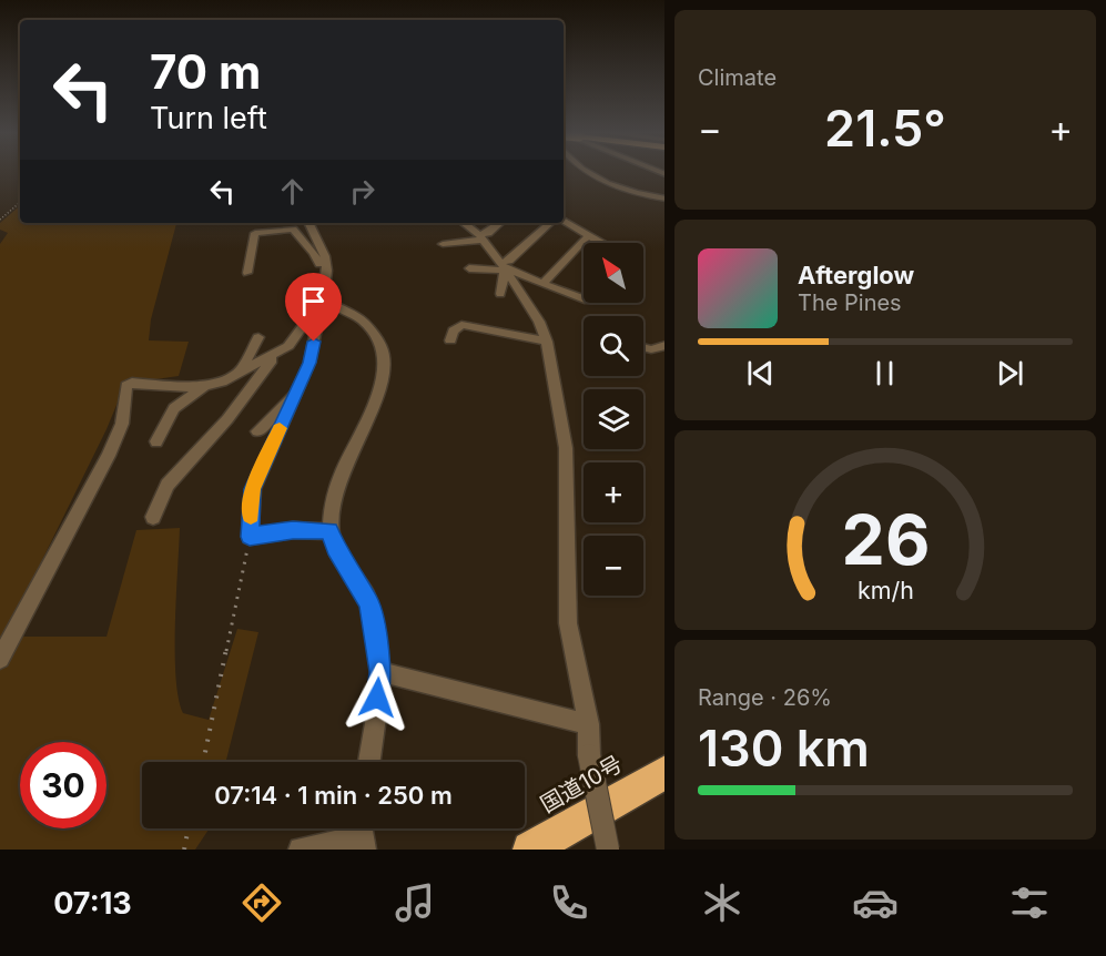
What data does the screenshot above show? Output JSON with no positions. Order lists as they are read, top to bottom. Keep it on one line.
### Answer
{"streets":{"highway":["国道10号"]},"north":"top left","page":{"tile":["Climate",["Range · 26%","130 km"]],"turn":["70 m","Turn left"],"heat":["−","21.5°","+"],"map_buttons":["+","−"],"song":["Afterglow","The Pines"],"limit":"30","trip":"07:14 · 1 min · 250 m","tabs":"07:13","gauge":["26","km/h"]}}
